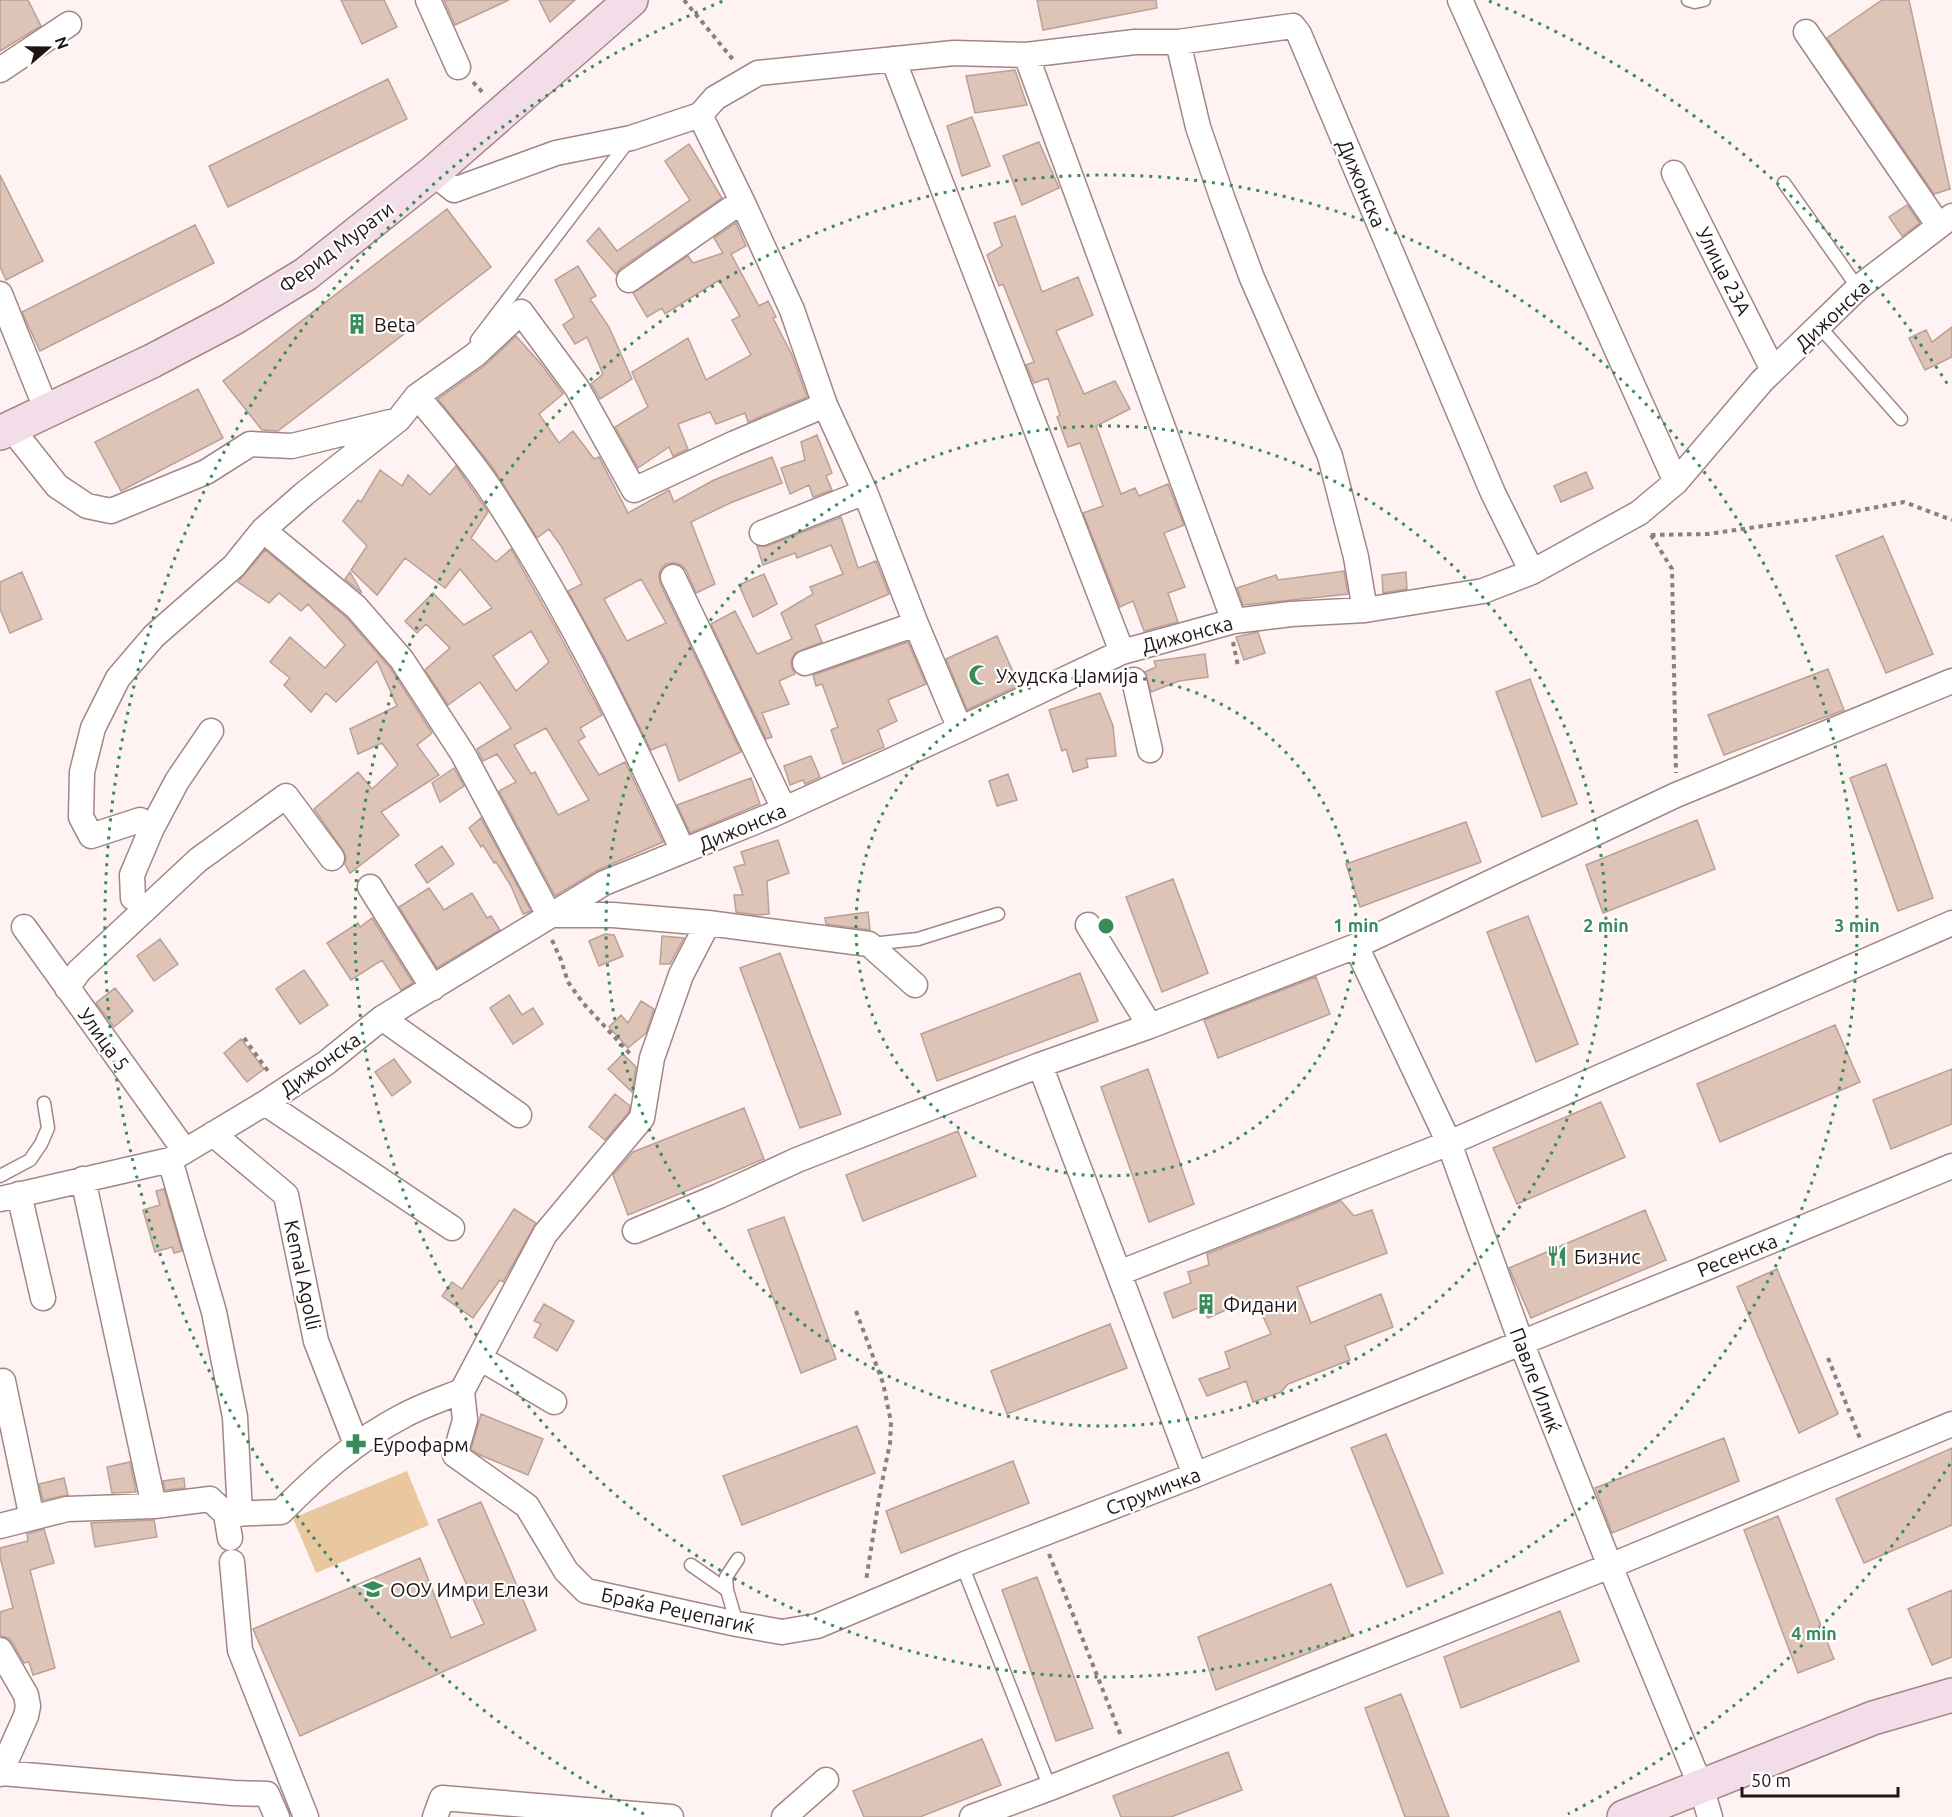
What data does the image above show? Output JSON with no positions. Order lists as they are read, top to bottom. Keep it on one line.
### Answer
{"streets":{"street":["Дижонска","Ферид Мурати","Улица 23А","Улица 5","Ресенска","Kemal Agolli","Павле Илиќ","Струмичка","Браќа Реџепагиќ"]},"crossings":[["Дижонска","Улица 23А"],["Дижонска","Улица 5"],["Дижонска","Kemal Agolli"],["Ресенска","Павле Илиќ"],["Ресенска","Струмичка"],["Павле Илиќ","Струмичка"],["Струмичка","Браќа Реџепагиќ"]],"places":{"building":["Beta","Фидани"],"mosque":["Ухудска Џамија"],"restaurant":["Бизнис"],"pharmacy":["Еурофарм"],"school or university":["ООУ Имри Елези"]},"scale_bar":"50 m","north":"right","rings":["1 min","2 min","3 min","4 min"]}
